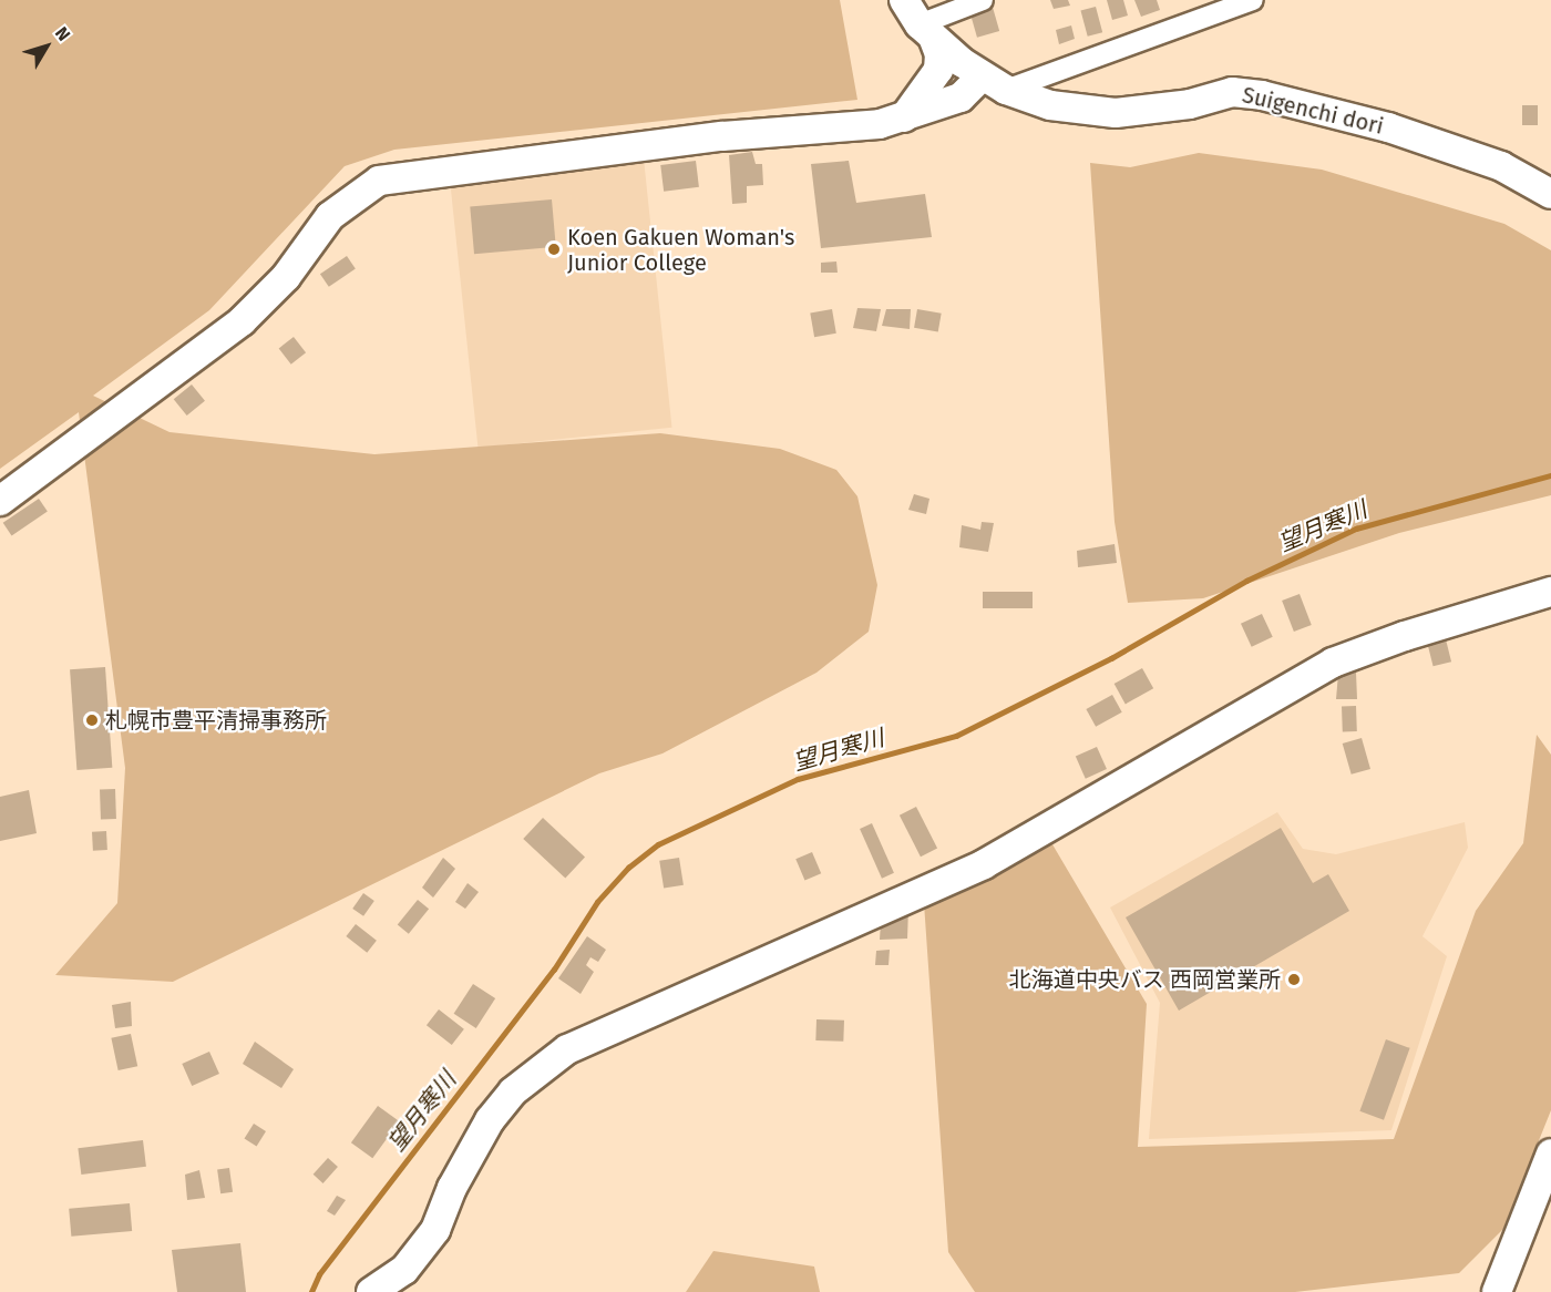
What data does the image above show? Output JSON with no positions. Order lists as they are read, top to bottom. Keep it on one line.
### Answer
{"streets":{"street":["Suigenchi dori"]},"water":["望月寒川"],"places":["Koen Gakuen Woman's Junior College","札幌市豊平清掃事務所","北海道中央バス 西岡営業所"],"north":"top right"}
